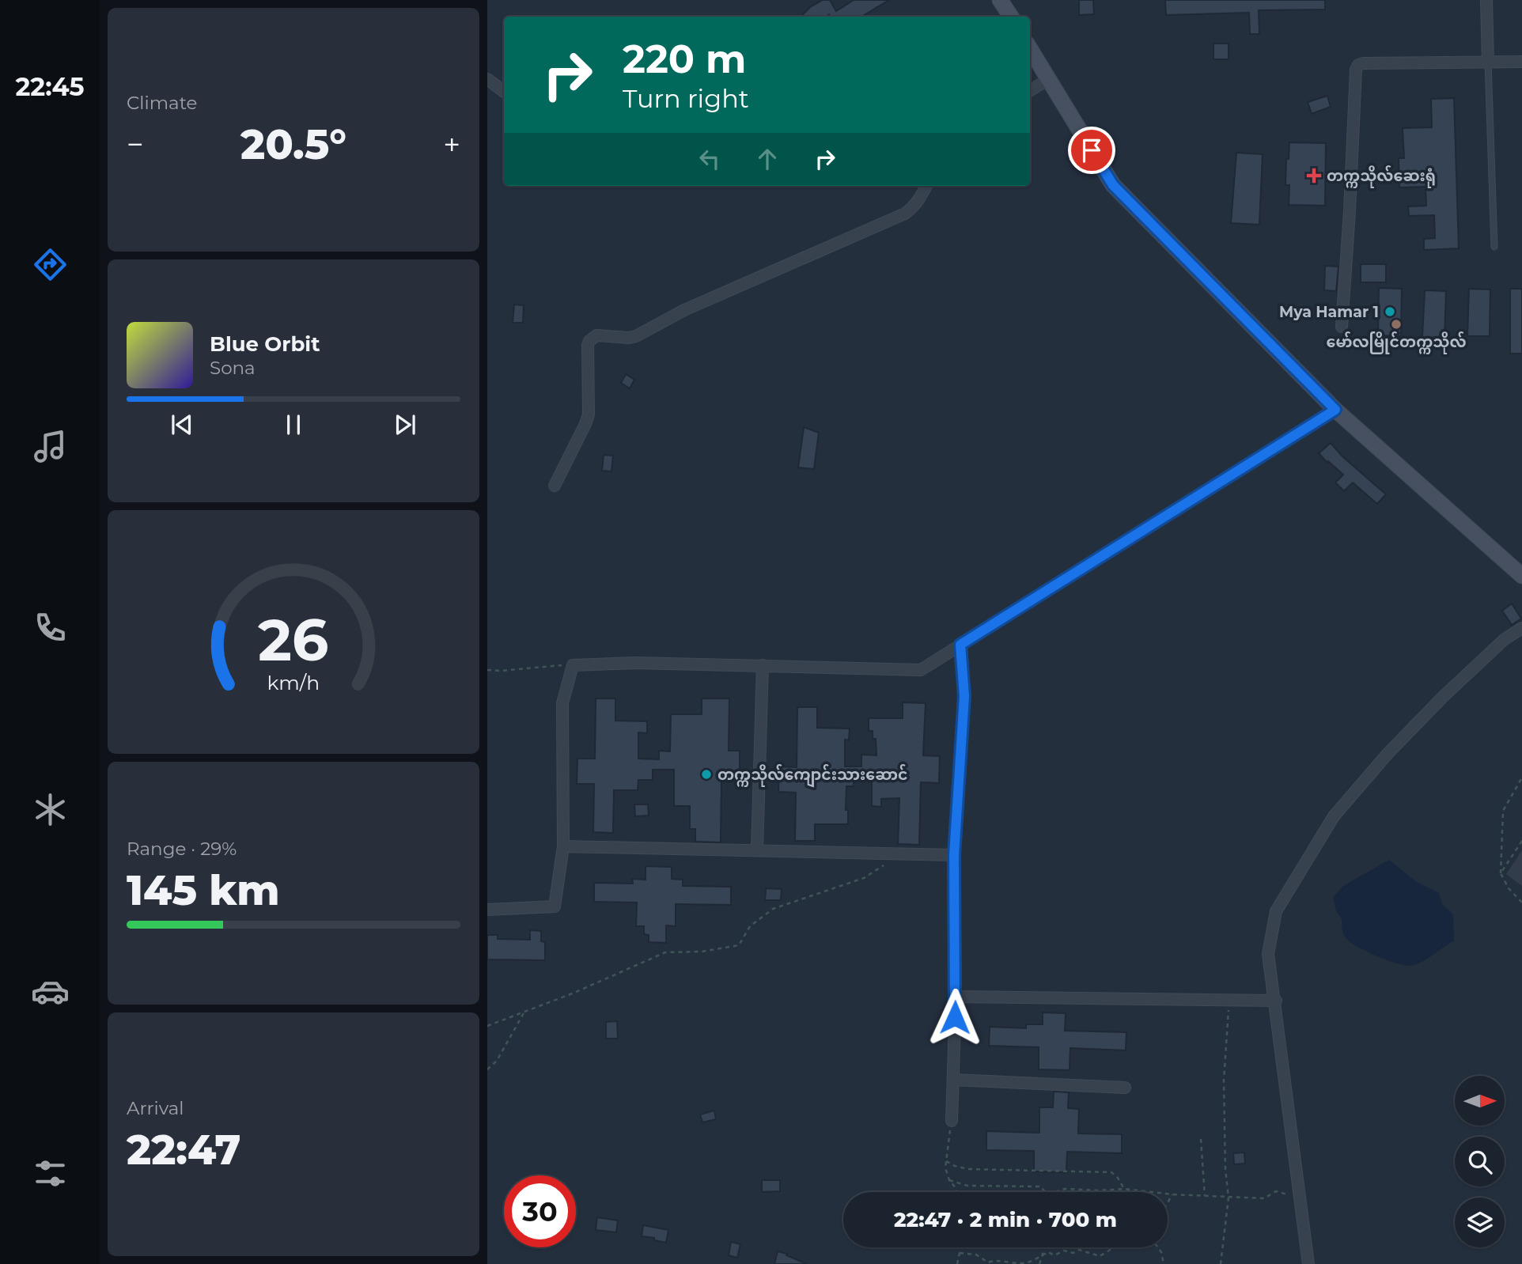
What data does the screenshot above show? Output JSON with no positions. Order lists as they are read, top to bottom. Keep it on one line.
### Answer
{"places":{"health":["တက္ကသိုလ်ဆေးရုံ"],"other":["Mya Hamar 1","မော်လမြိုင်တက္ကသိုလ်","တက္ကသိုလ်ကျောင်းသားဆောင်"]},"north":"right","page":{"tabs":"22:45","tile":["Climate",["Range · 29%","145 km"],["Arrival","22:47"]],"turn":["220 m","Turn right"],"heat":["−","20.5°","+"],"song":["Blue Orbit","Sona"],"limit":"30","trip":"22:47 · 2 min · 700 m","gauge":["26","km/h"]}}
